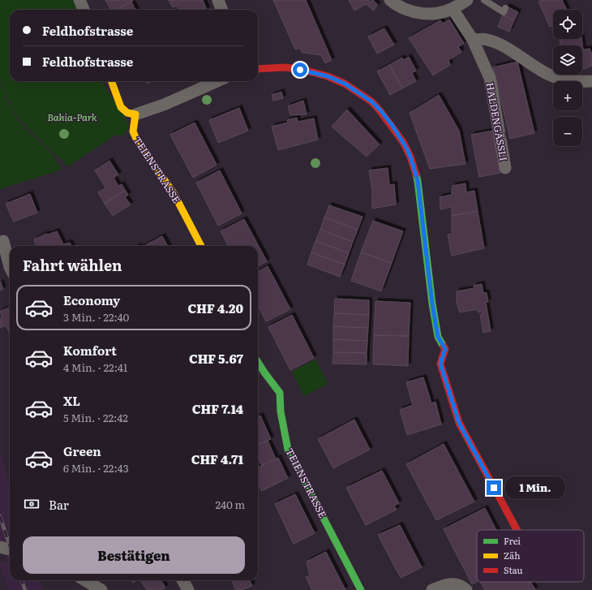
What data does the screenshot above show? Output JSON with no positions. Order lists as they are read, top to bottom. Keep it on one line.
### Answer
{"streets":{"street":["HALDENGÄSSLI","TEIENSTRASSE"]},"parks":["Bahia-Park"],"legend":["Frei","Zäh","Stau"],"page":{"map_buttons":["+","−"],"banner":["Feldhofstrasse","Feldhofstrasse"],"heading":"Fahrt wählen","list":[{"name":"Economy","note":"3 Min. · 22:40","value":"CHF 4.20"},{"name":"Komfort","note":"4 Min. · 22:41","value":"CHF 5.67"},{"name":"XL","note":"5 Min. · 22:42","value":"CHF 7.14"},{"name":"Green","note":"6 Min. · 22:43","value":"CHF 4.71"}],"bubble":"1 Min.","pay":["Bar","240 m"],"buttons":"Bestätigen"}}
